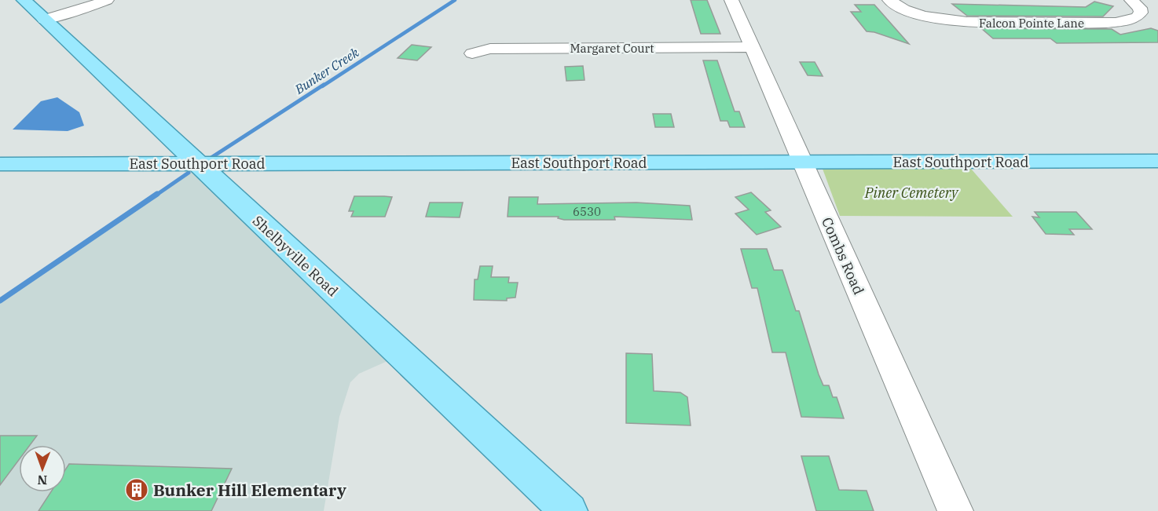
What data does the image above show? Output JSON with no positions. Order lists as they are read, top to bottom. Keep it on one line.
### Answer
{"streets":{"main road":["East Southport Road","Shelbyville Road"],"street":["Falcon Pointe Lane","Margaret Court","Combs Road"]},"crossings":[["Margaret Court","Combs Road"],["East Southport Road","Shelbyville Road"],["East Southport Road","Combs Road"]],"water":["Bunker Creek"],"parks":["Piner Cemetery"],"places":{"building":["Bunker Hill Elementary"]},"house_numbers":["6530"],"north":"bottom"}
